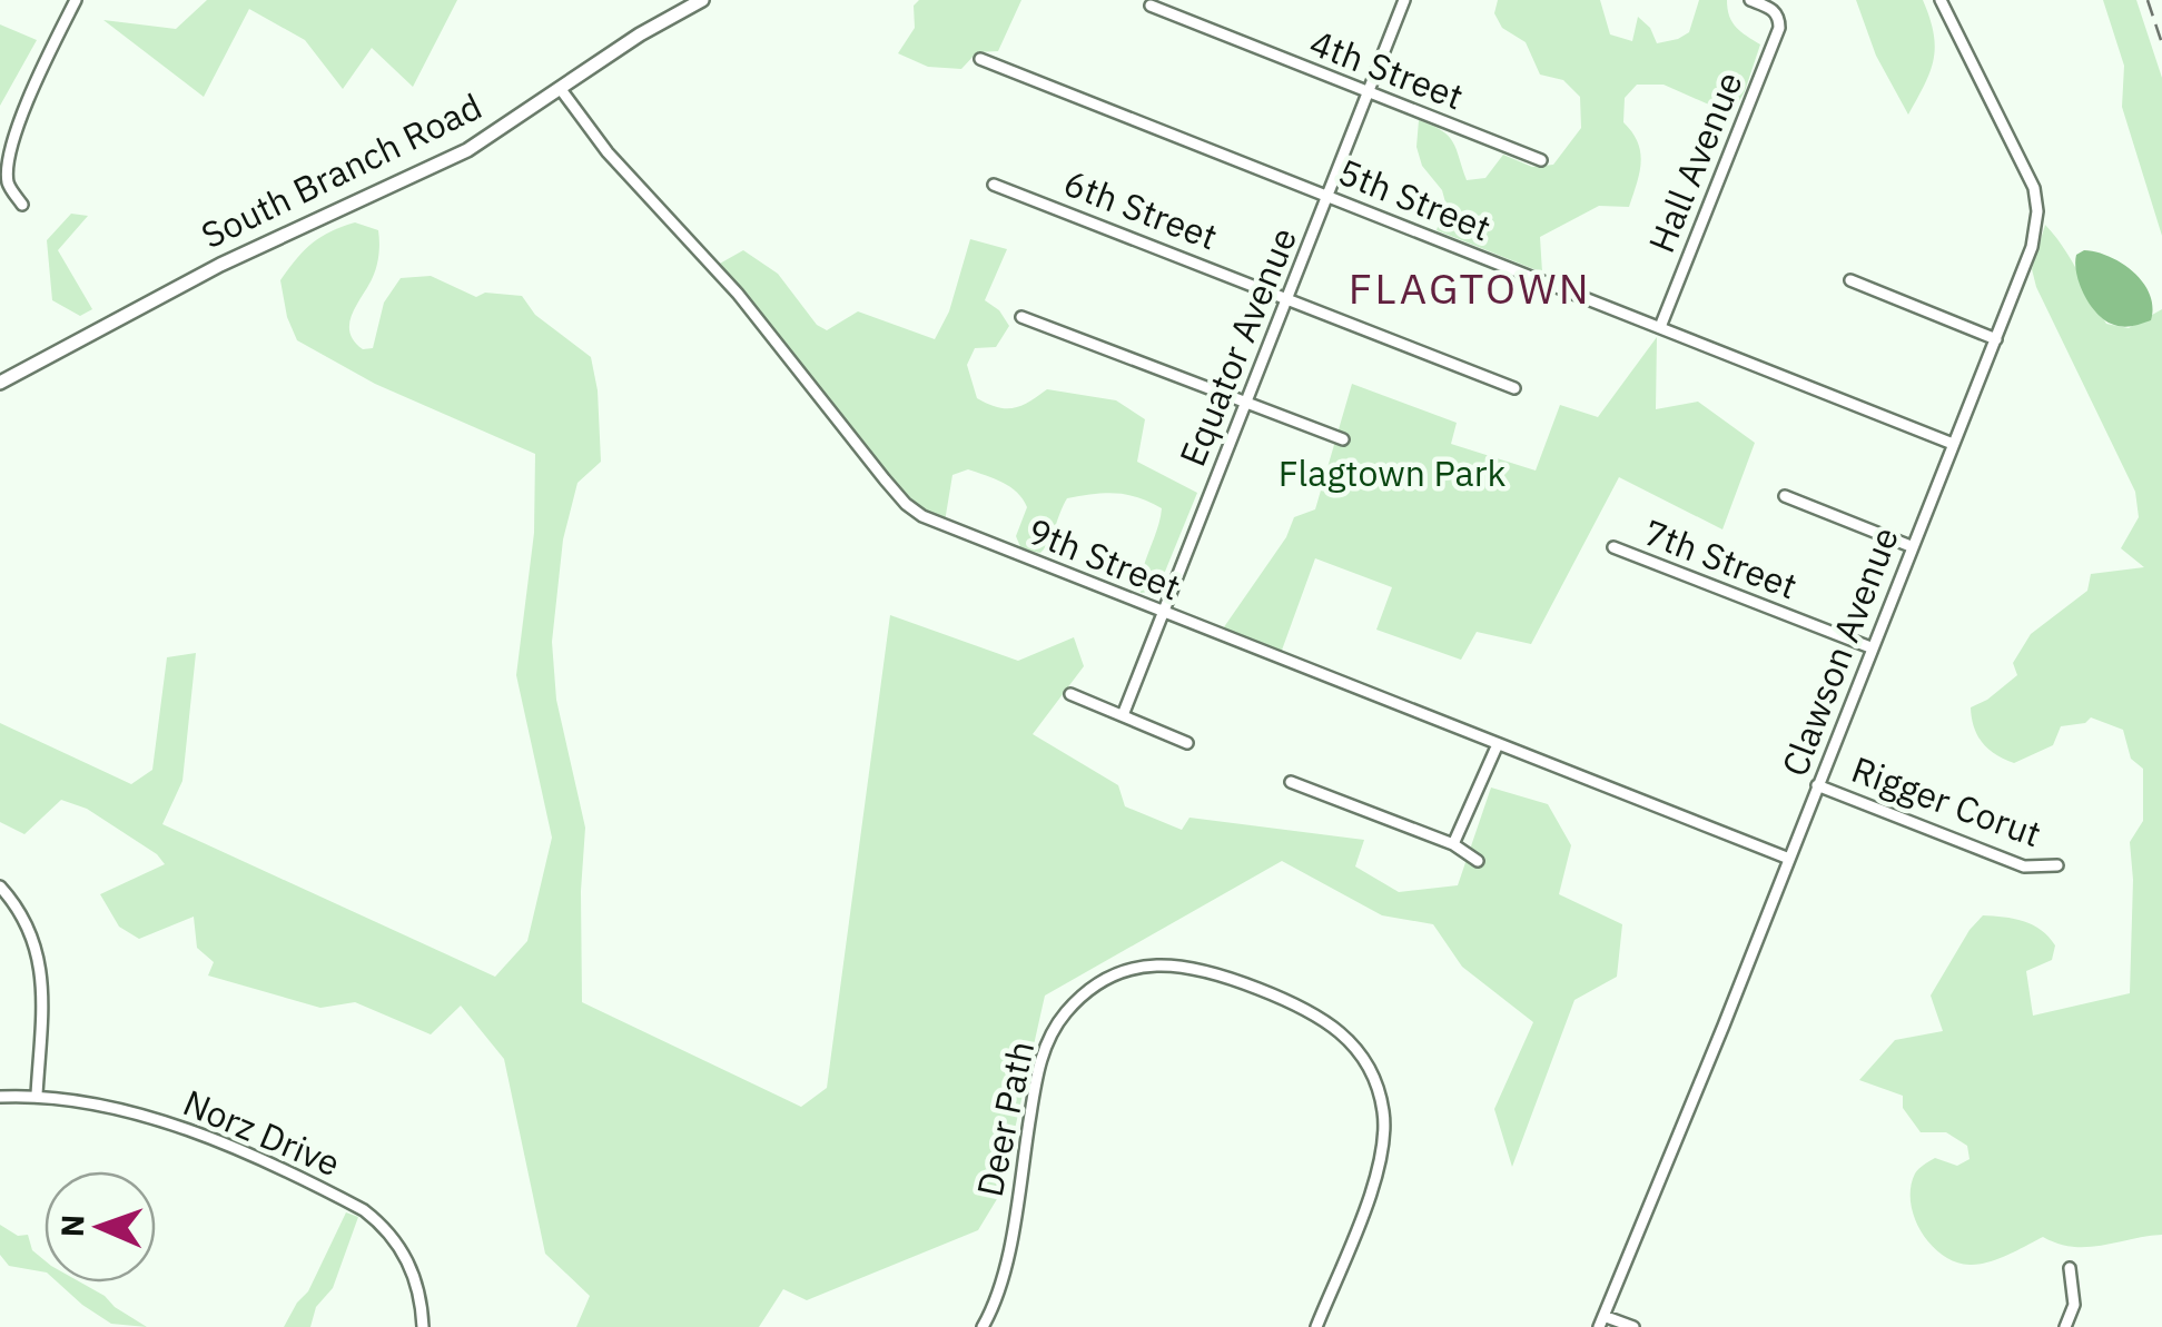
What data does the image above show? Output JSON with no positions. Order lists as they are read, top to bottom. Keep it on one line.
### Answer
{"streets":{"street":["4th Street","Hall Avenue","South Branch Road","5th Street","6th Street","Equator Avenue","9th Street","7th Street","Clawson Avenue","Rigger Corut","Deer Path","Norz Drive"]},"crossings":[["4th Street","Equator Avenue"],["Hall Avenue","5th Street"],["South Branch Road","9th Street"],["5th Street","Equator Avenue"],["5th Street","Clawson Avenue"],["6th Street","Equator Avenue"],["Equator Avenue","9th Street"],["9th Street","Clawson Avenue"],["7th Street","Clawson Avenue"],["Clawson Avenue","Rigger Corut"]],"districts":["FLAGTOWN"],"parks":["Flagtown Park"],"north":"left"}
